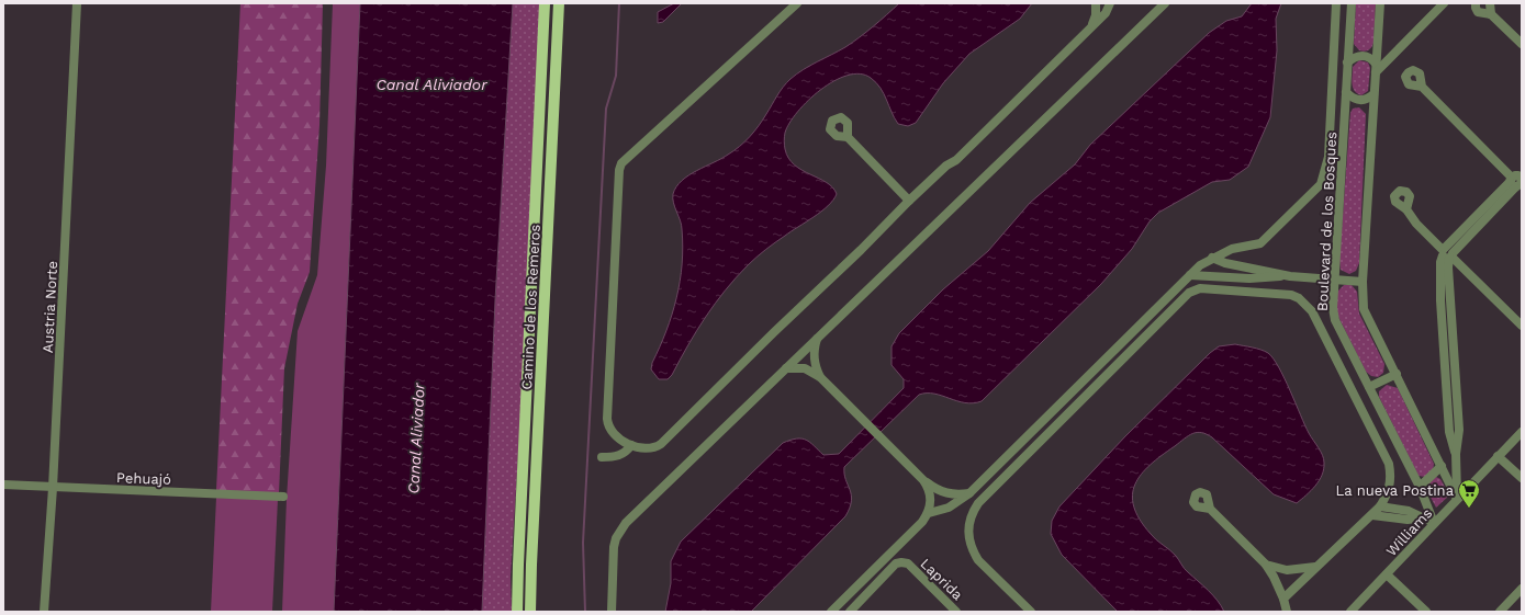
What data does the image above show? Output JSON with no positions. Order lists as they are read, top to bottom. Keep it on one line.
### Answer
{"streets":{"main road":["Camino de los Remeros"],"street":["Boulevard de los Bosques","Austria Norte","Pehuajó","Williams","Laprida"]},"crossings":[["Boulevard de los Bosques","Williams"],["Austria Norte","Pehuajó"]],"water":["Canal Aliviador"],"places":{"supermarket":["La nueva Postina"]}}
